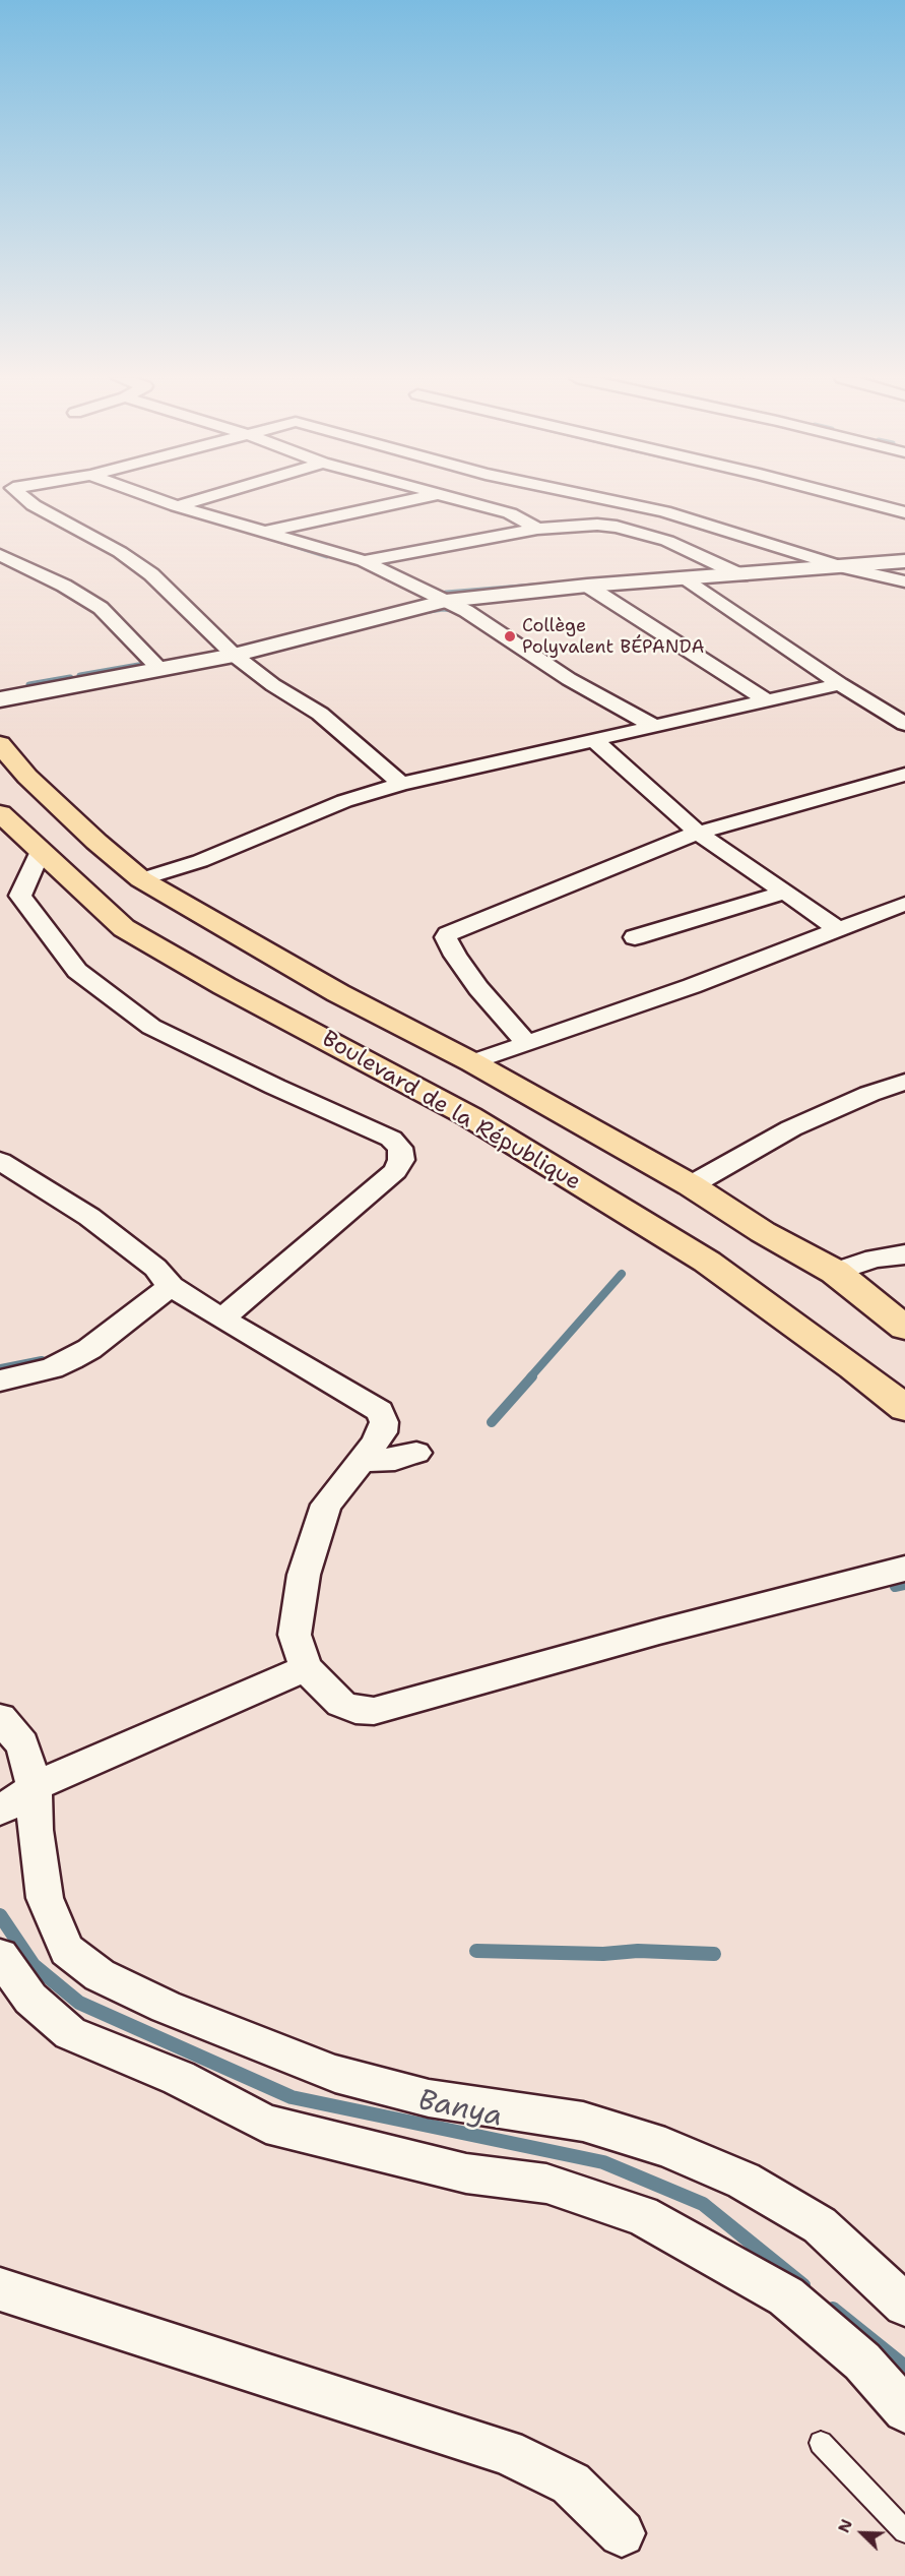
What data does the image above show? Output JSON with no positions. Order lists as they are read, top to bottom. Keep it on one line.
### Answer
{"streets":{"main road":["Boulevard de la République"]},"water":["Banya"],"places":["Collège Polyvalent BÉPANDA"],"north":"top left"}
